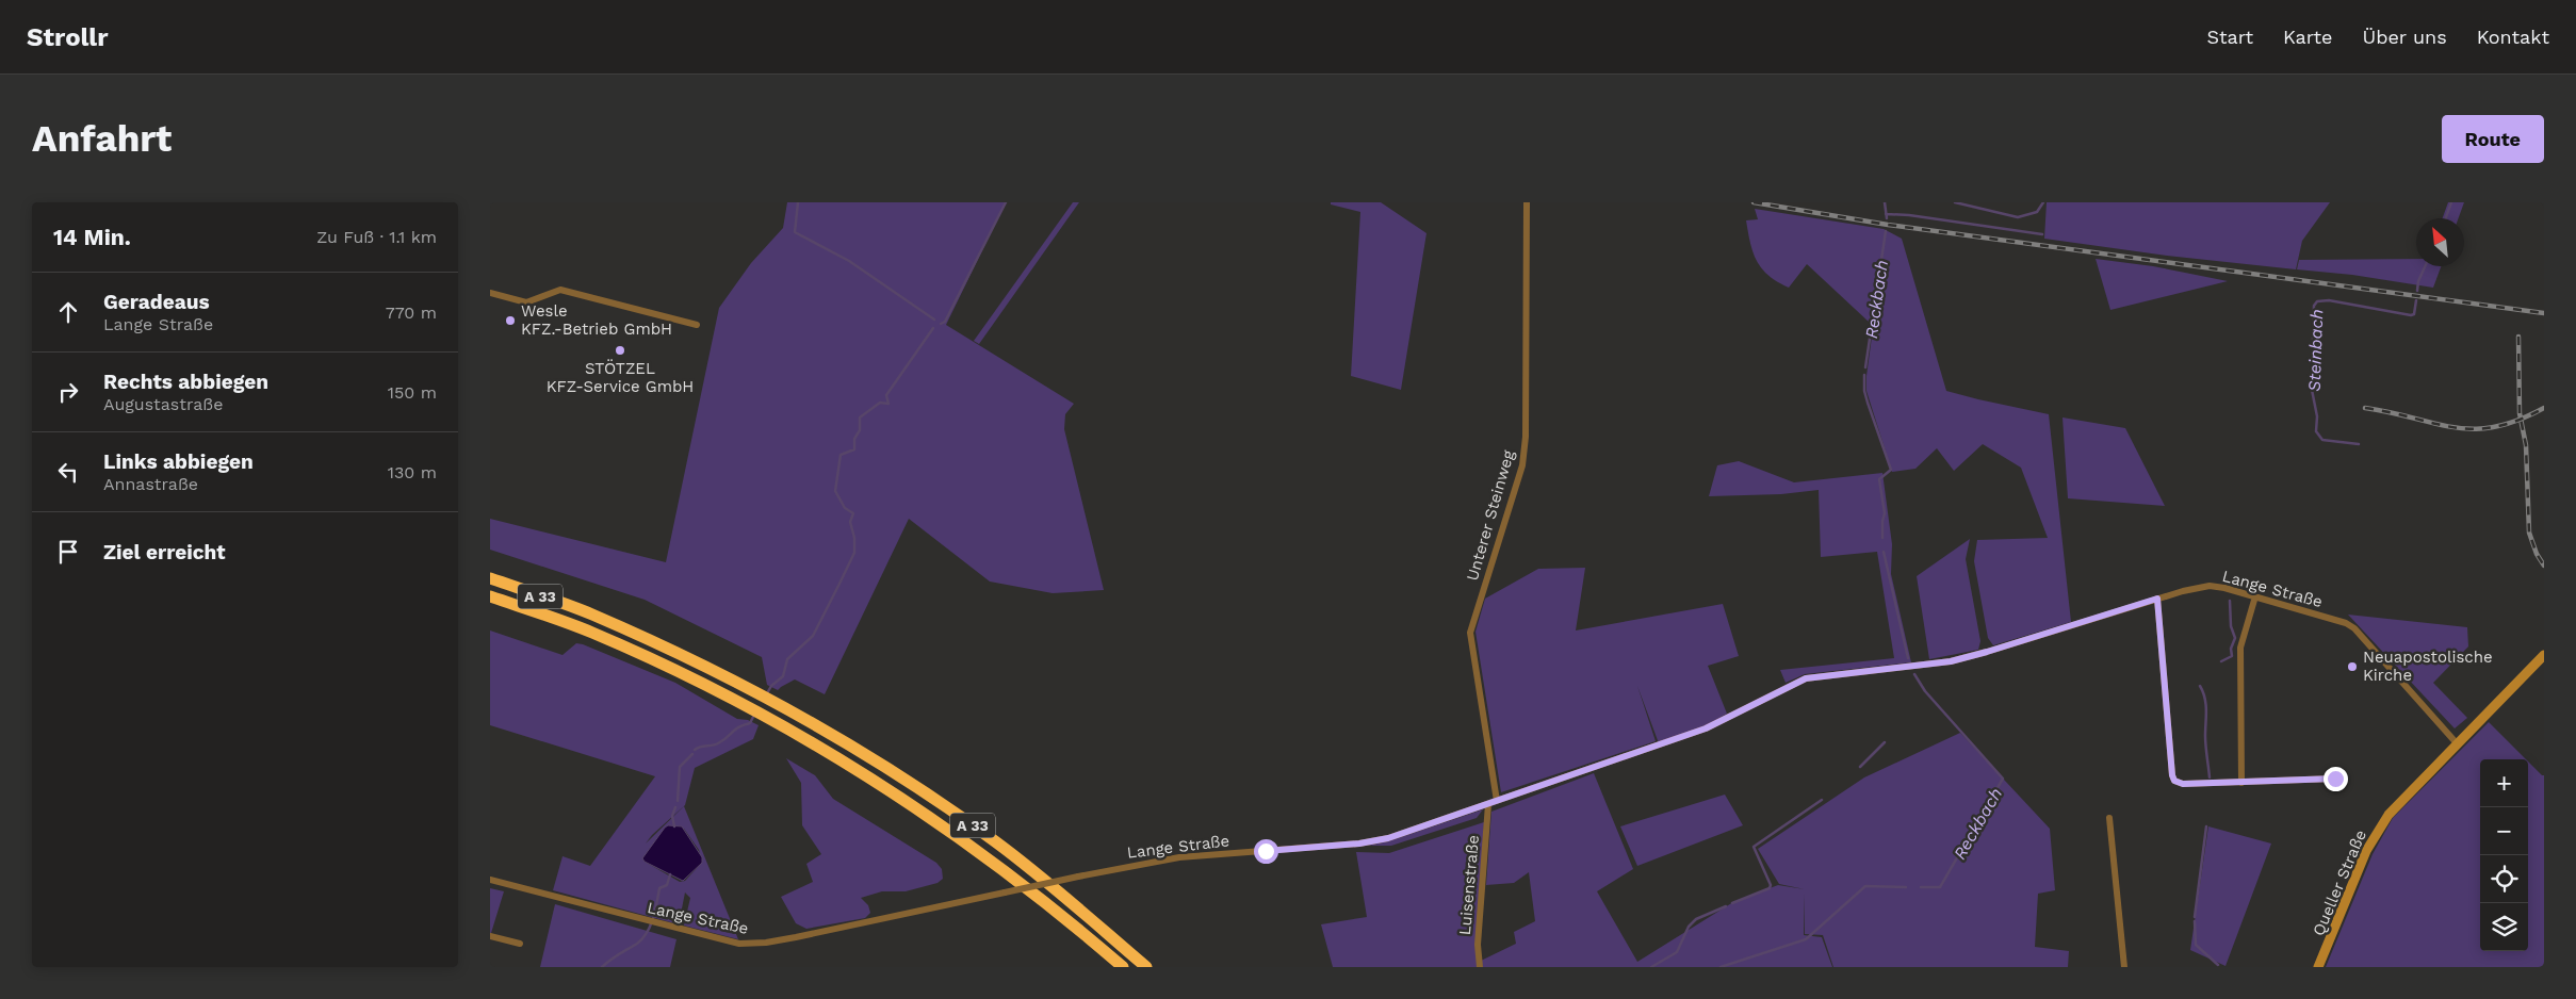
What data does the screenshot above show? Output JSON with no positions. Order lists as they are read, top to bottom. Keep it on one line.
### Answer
{"streets":{"highway":["A 33"],"street":["Unterer Steinweg","Lange Straße","Queller Straße","Luisenstraße"]},"crossings":[["Unterer Steinweg","Lange Straße"],["Lange Straße","Queller Straße"],["Lange Straße","Luisenstraße"]],"water":["Reckbach","Steinbach"],"places":["Wesle KFZ.-Betrieb GmbH","STÖTZEL KFZ-Service GmbH","Neuapostolische Kirche"],"north":"top left","page":{"header":"Strollr","nav":["Start","Karte","Über uns","Kontakt"],"buttons":"Route","title":"Anfahrt","heading":["14 Min.","Zu Fuß · 1.1 km"],"list":[["Geradeaus","Lange Straße","770 m"],["Rechts abbiegen","Augustastraße","150 m"],["Links abbiegen","Annastraße","130 m"],"Ziel erreicht"],"map_buttons":["+","−"]}}
